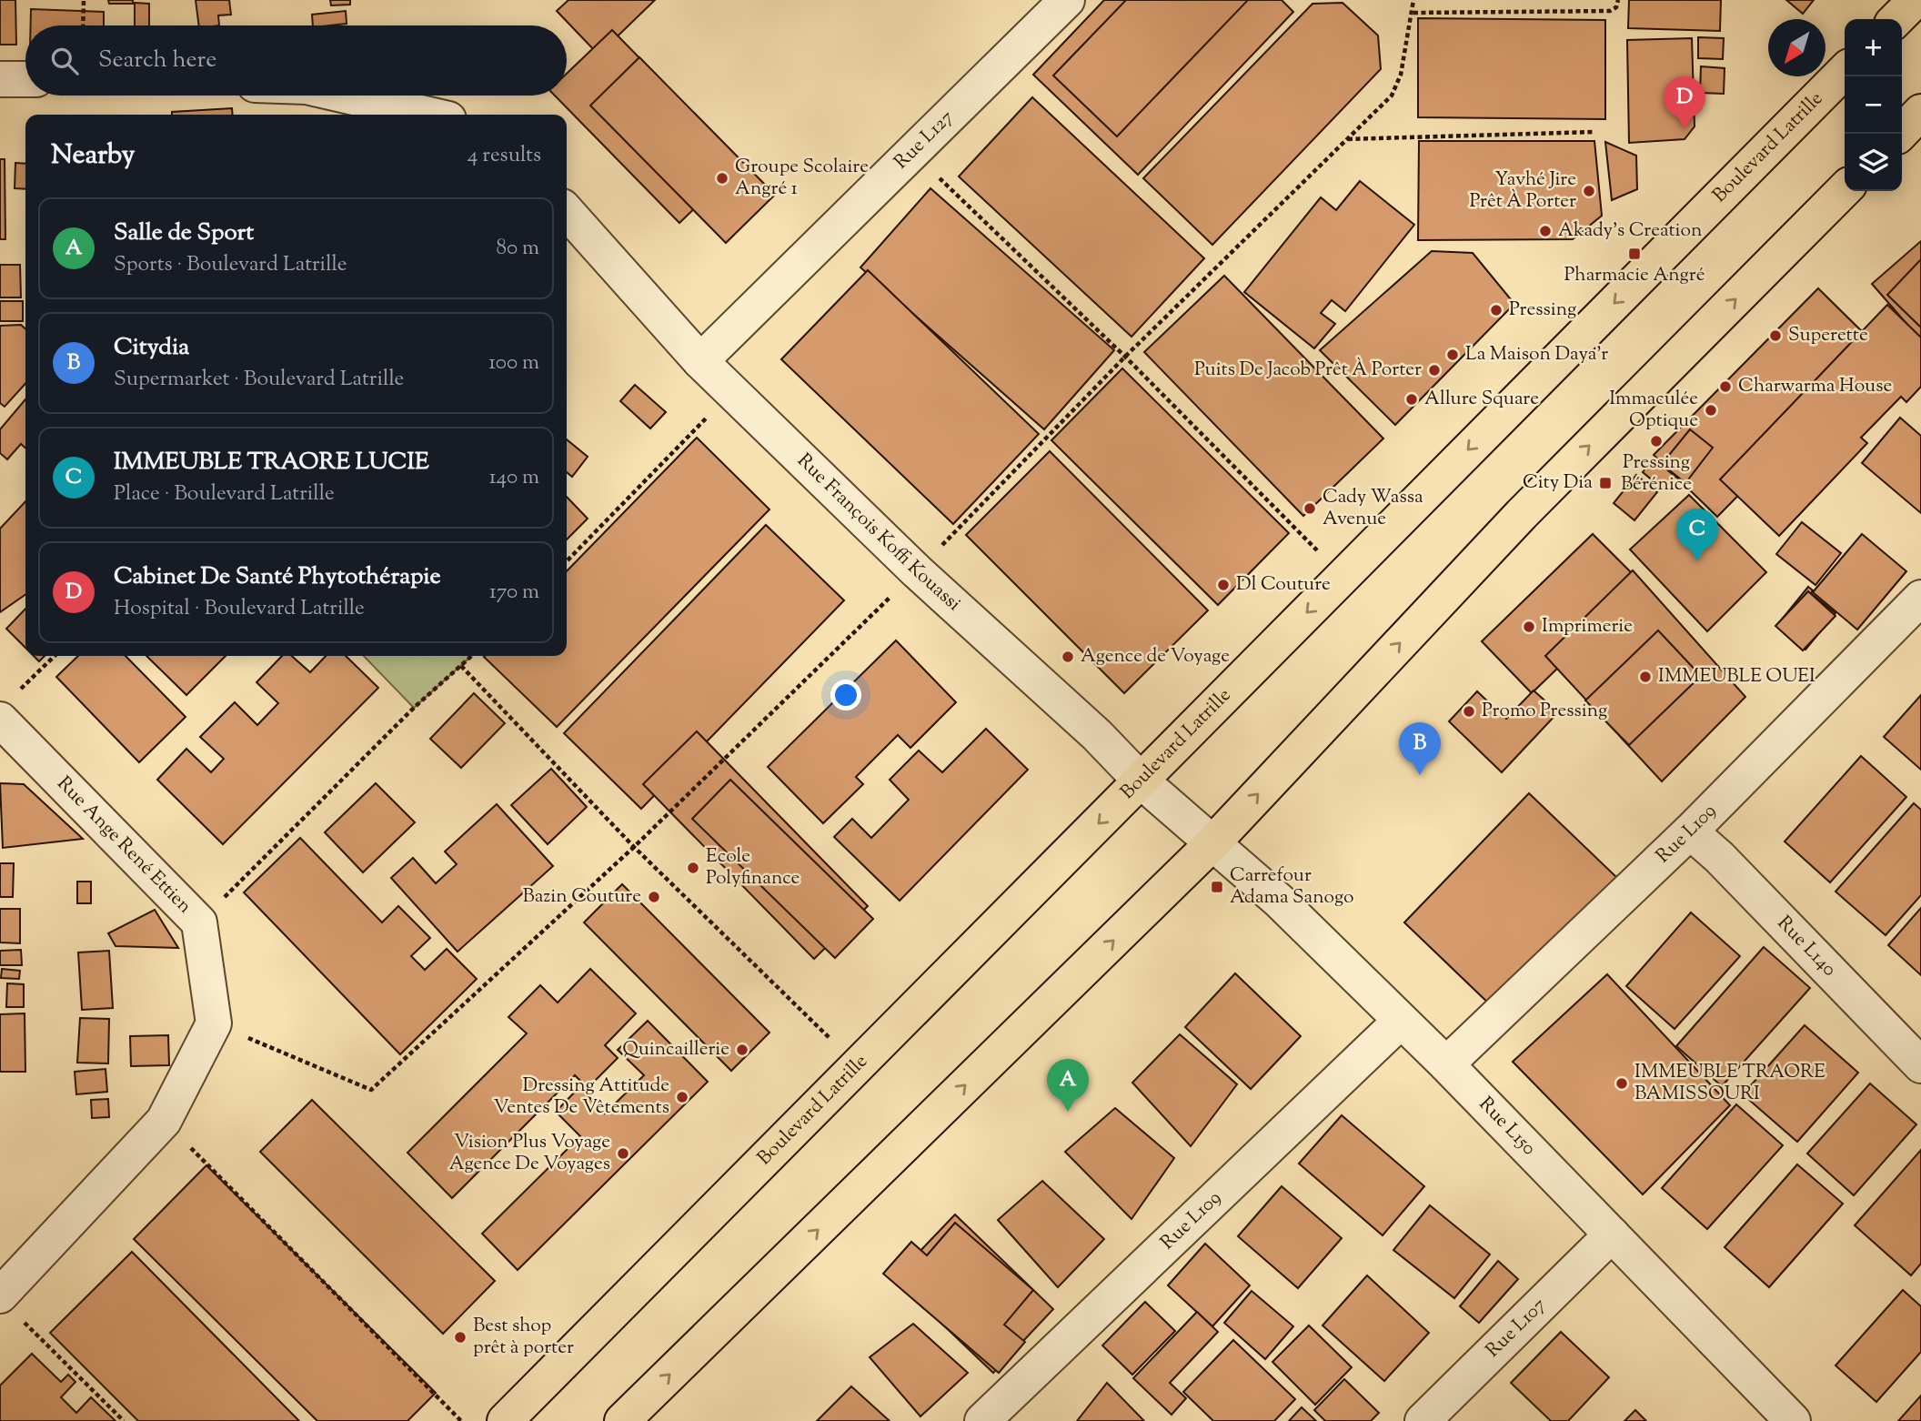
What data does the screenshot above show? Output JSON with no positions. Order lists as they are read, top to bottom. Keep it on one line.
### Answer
{"streets":{"main road":["Boulevard Latrille"],"street":["Rue L127","Rue François Koffi Kouassi","Rue L109","Rue Ange René Ettien","Rue L140","Rue L150","Rue L107"]},"crossings":[["Rue L127","Rue François Koffi Kouassi"],["Boulevard Latrille","Rue François Koffi Kouassi"],["Rue François Koffi Kouassi","Rue L150"],["Rue L109","Rue L140"],["Rue L109","Rue L150"],["Rue L150","Rue L107"]],"places":{"other":["Groupe Scolaire Angré 1","Yavhé Jire Prêt À Porter","Akady's Creation","Pressing","Superette","La Maison Daya'r","Puits De Jacob Prêt À Porter","Charwarma House","Allure Square","Immaculée Optique","Pressing Bérénice","Cady Wassa Avenue","Dl Couture","Imprimerie","Agence de Voyage","IMMEUBLE OUEI","Promo Pressing","Ecole Polyfinance","Bazin Couture","Quincaillerie","IMMEUBLE TRAORE BAMISSOURI","Dressing Attitude Ventes De Vêtements","Vision Plus Voyage Agence De Voyages","Best shop prêt à porter"],"transit":["Pharmacie Angré","City Dia","Carrefour Adama Sanogo"]},"north":"bottom left","page":{"map_buttons":["+","−"],"search":"Search here","pins":["D","C","B","A"],"heading":["Nearby","4 results"],"list":[{"mark":"A","name":"Salle de Sport","note":"Sports · Boulevard Latrille","value":"80 m"},{"mark":"B","name":"Citydia","note":"Supermarket · Boulevard Latrille","value":"100 m"},{"mark":"C","name":"IMMEUBLE TRAORE LUCIE","note":"Place · Boulevard Latrille","value":"140 m"},{"mark":"D","name":"Cabinet De Santé Phytothérapie","note":"Hospital · Boulevard Latrille","value":"170 m"}]}}
